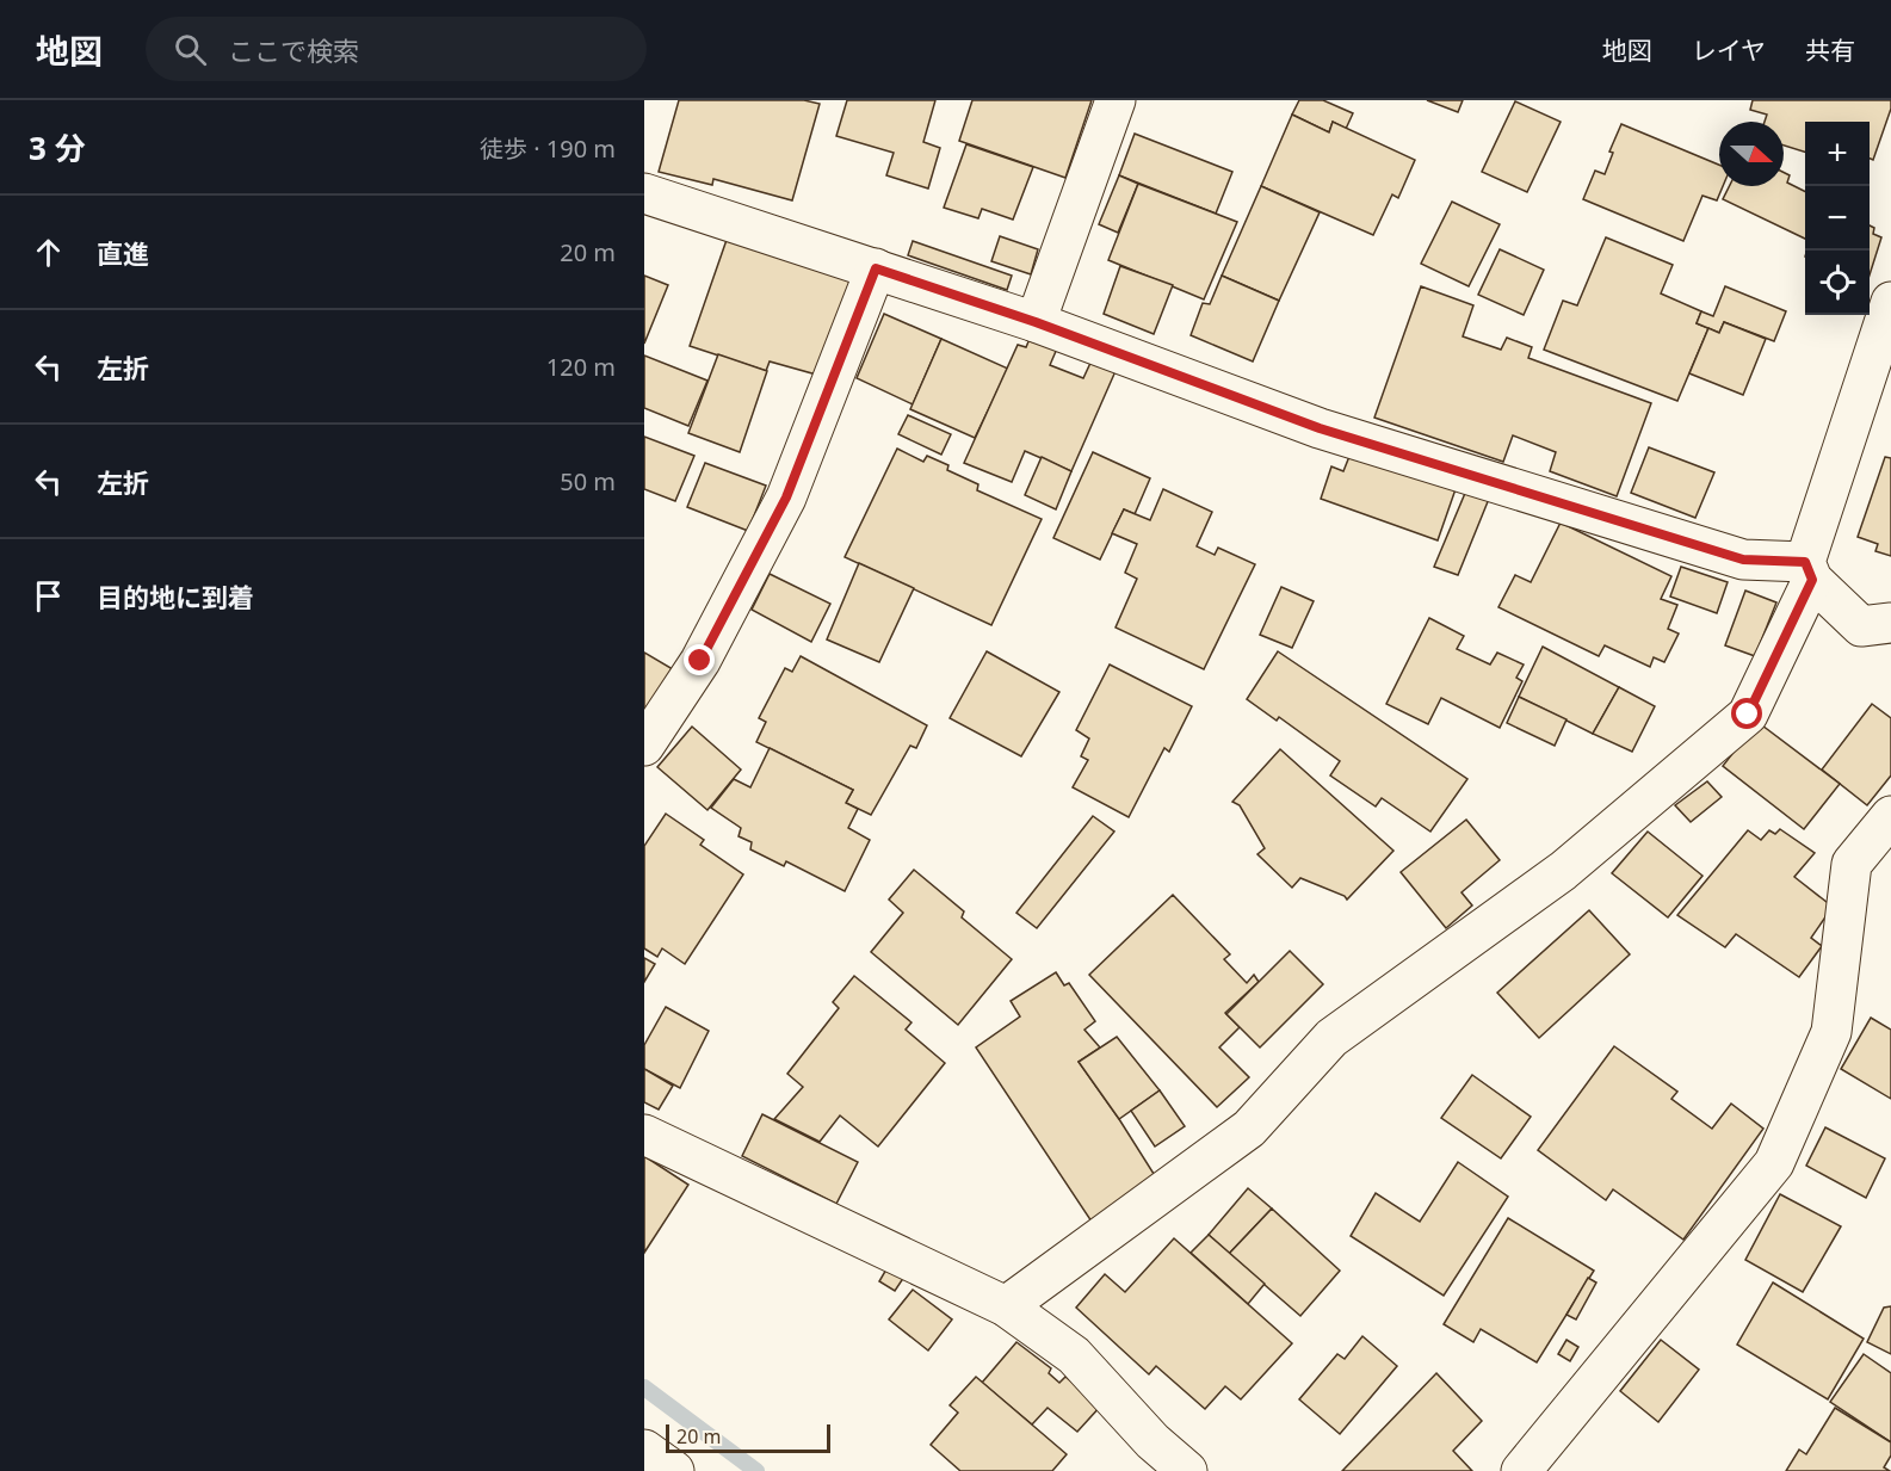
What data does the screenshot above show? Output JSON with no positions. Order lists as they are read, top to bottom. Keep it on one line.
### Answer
{"scale_bar":"20 m","north":"right","page":{"header":"地図","search":"ここで検索","nav":["地図","レイヤ","共有"],"heading":["3 分","徒歩 · 190 m"],"map_buttons":["+","−"],"list":[["直進","20 m"],["左折","120 m"],["左折","50 m"],"目的地に到着"],"scale":"20 m"}}
